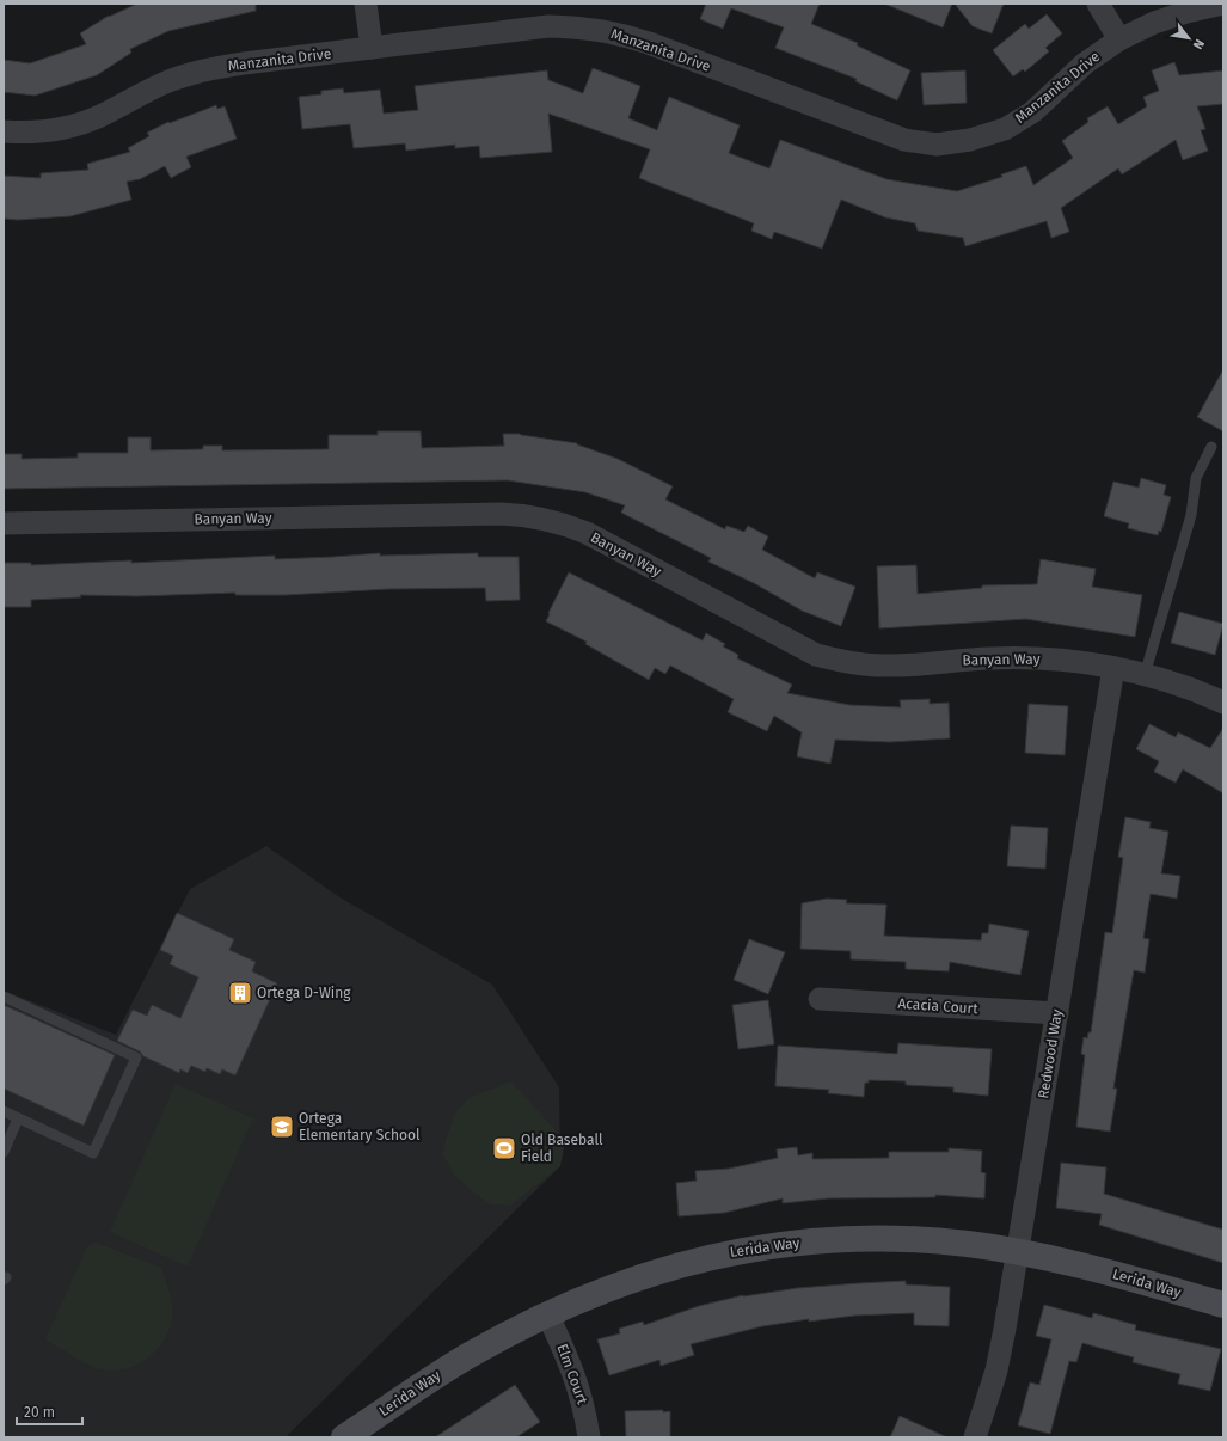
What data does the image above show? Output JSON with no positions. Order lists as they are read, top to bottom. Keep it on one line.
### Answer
{"streets":{"street":["Manzanita Drive","Banyan Way","Acacia Court","Redwood Way","Lerida Way","Elm Court"]},"crossings":[["Banyan Way","Redwood Way"],["Acacia Court","Redwood Way"],["Redwood Way","Lerida Way"],["Lerida Way","Elm Court"]],"places":{"building":["Ortega D-Wing"],"school or university":["Ortega Elementary School"],"sports":["Old Baseball Field"]},"scale_bar":"20 m","north":"bottom right"}
